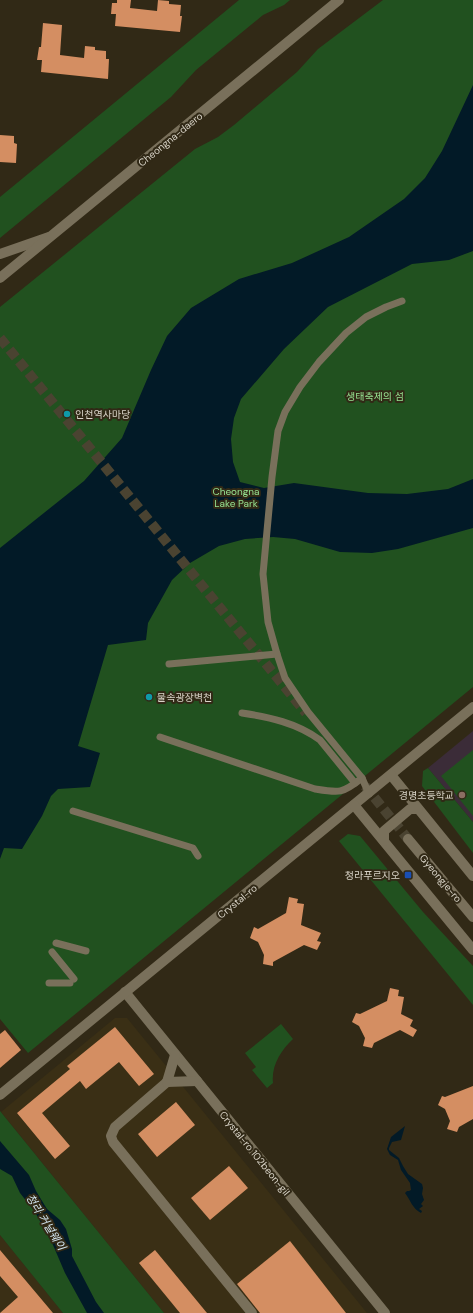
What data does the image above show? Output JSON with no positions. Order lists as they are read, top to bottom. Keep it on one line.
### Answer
{"streets":{"street":["Cheongna-daero","Gyeongje-ro","Crystal-ro","Crystal-ro 102beon-gil"]},"crossings":[["Crystal-ro","Crystal-ro 102beon-gil"]],"water":["청라 커널웨이"],"parks":["생태축제의 섬","Cheongna Lake Park"],"places":{"other":["인천역사마당","물속광장벽천","경명초등학교"],"transit":["청라푸르지오"]}}
